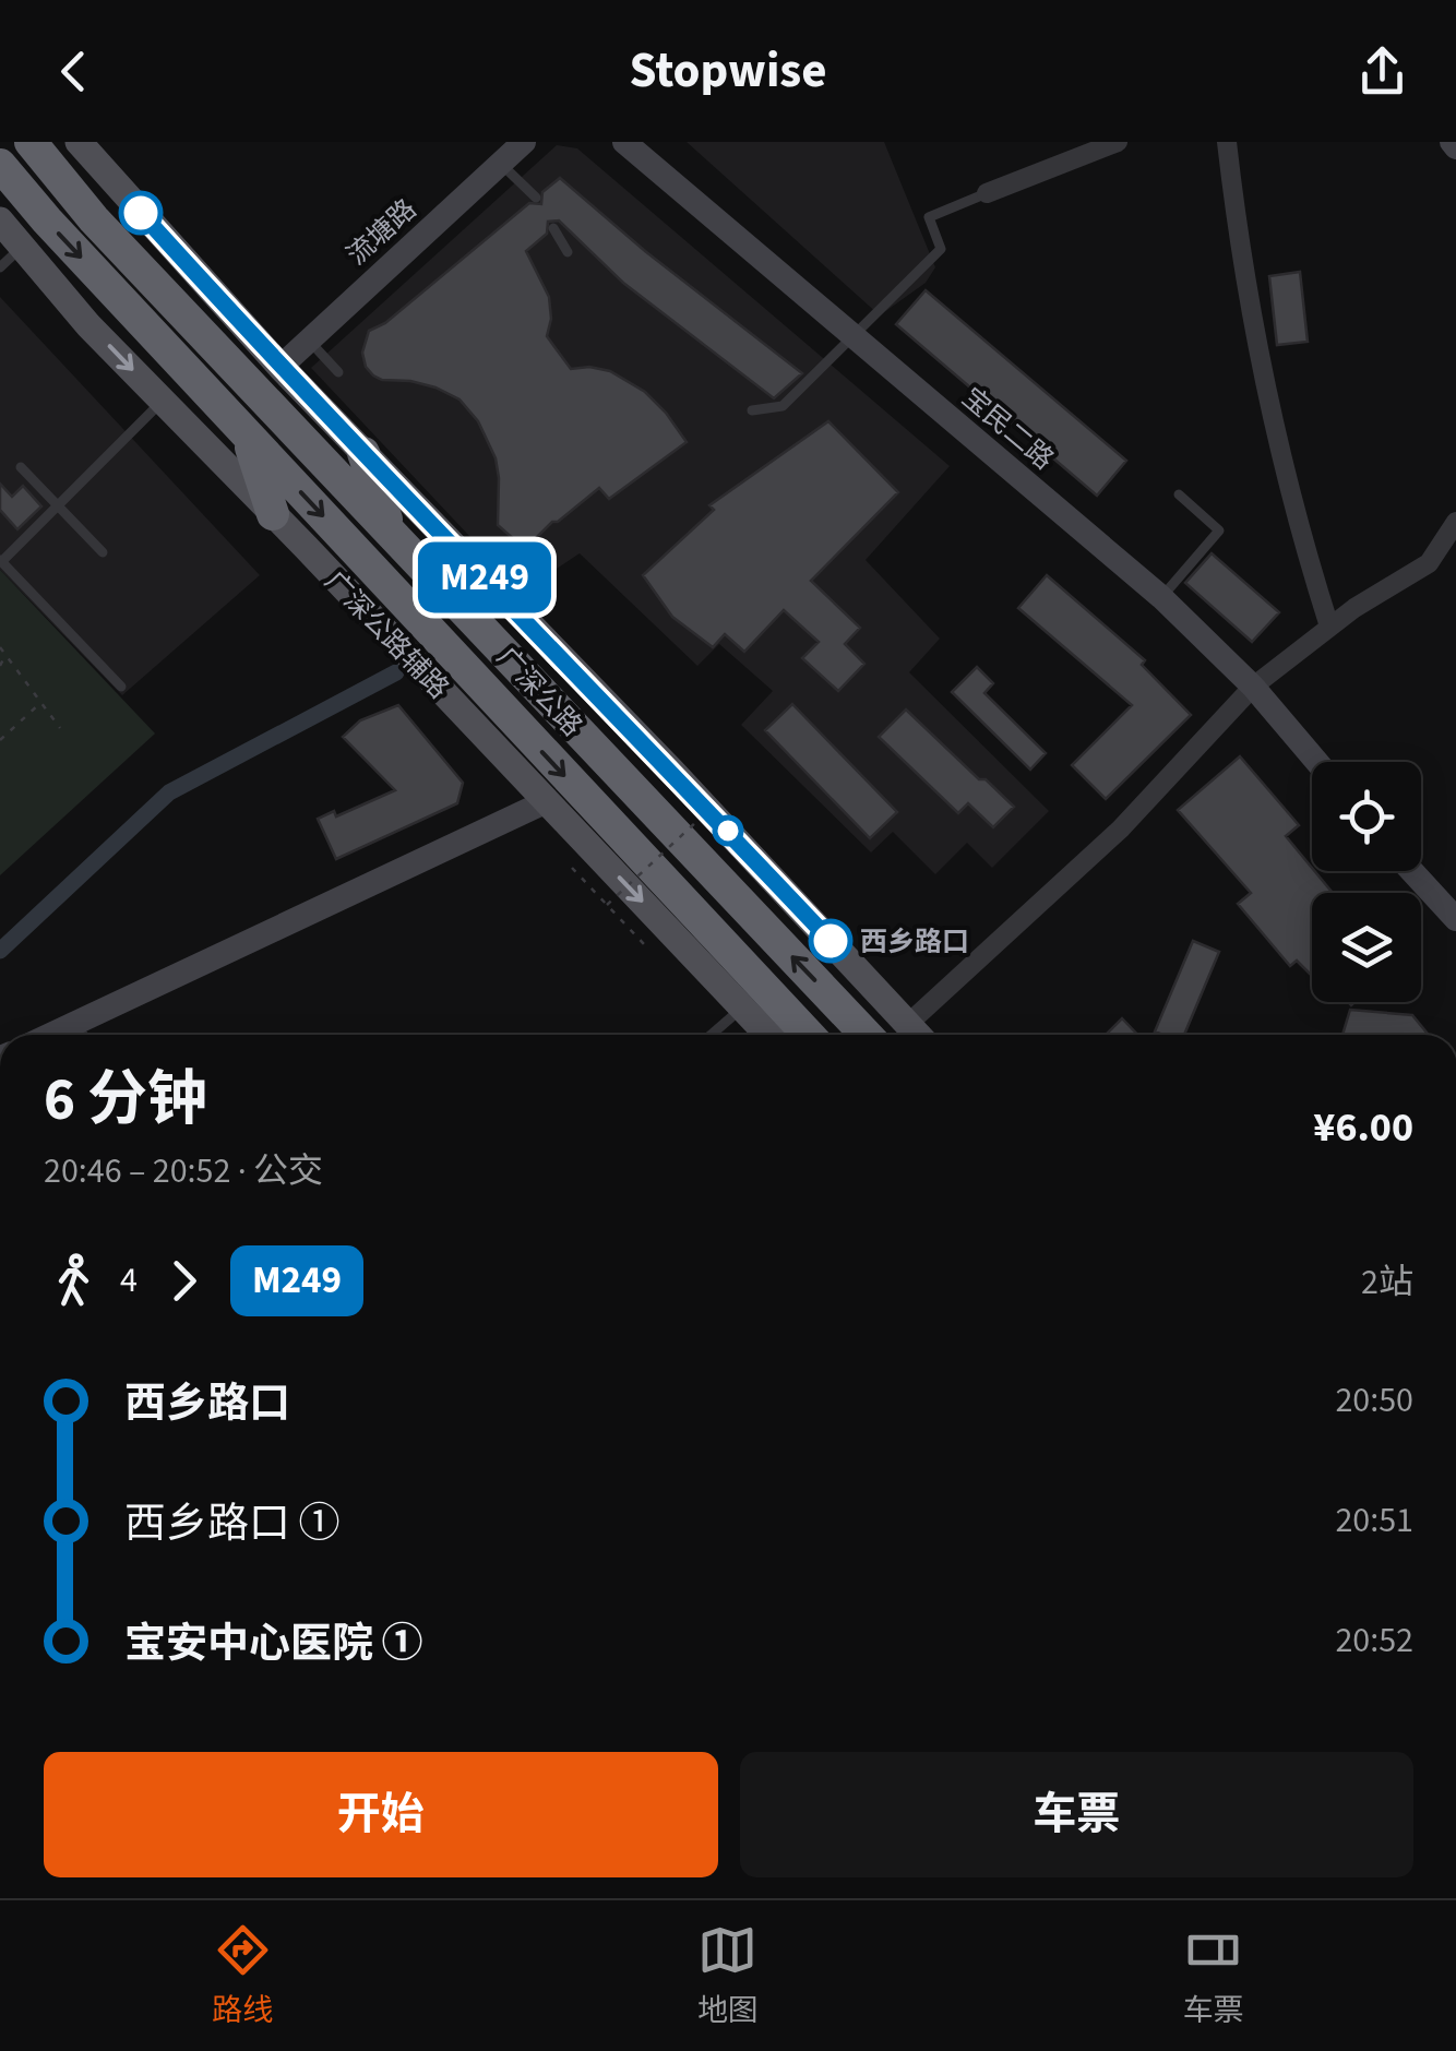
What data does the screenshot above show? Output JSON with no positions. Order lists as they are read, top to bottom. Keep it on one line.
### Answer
{"streets":{"highway":["广深公路"],"main road":["广深公路辅路"],"street":["流塘路","宝民二路"]},"places":["西乡路口"],"lines":["bus line M249"],"page":{"header":"Stopwise","on_map":"M249","heading":["6 分钟","20:46 – 20:52 · 公交","¥6.00"],"legs":["4","M249","2站"],"list":[{"name":"西乡路口","value":"20:50"},{"name":"西乡路口 ①","value":"20:51"},{"name":"宝安中心医院 ①","value":"20:52"}],"buttons":["开始","车票"],"tabs":["路线","地图","车票"]}}
